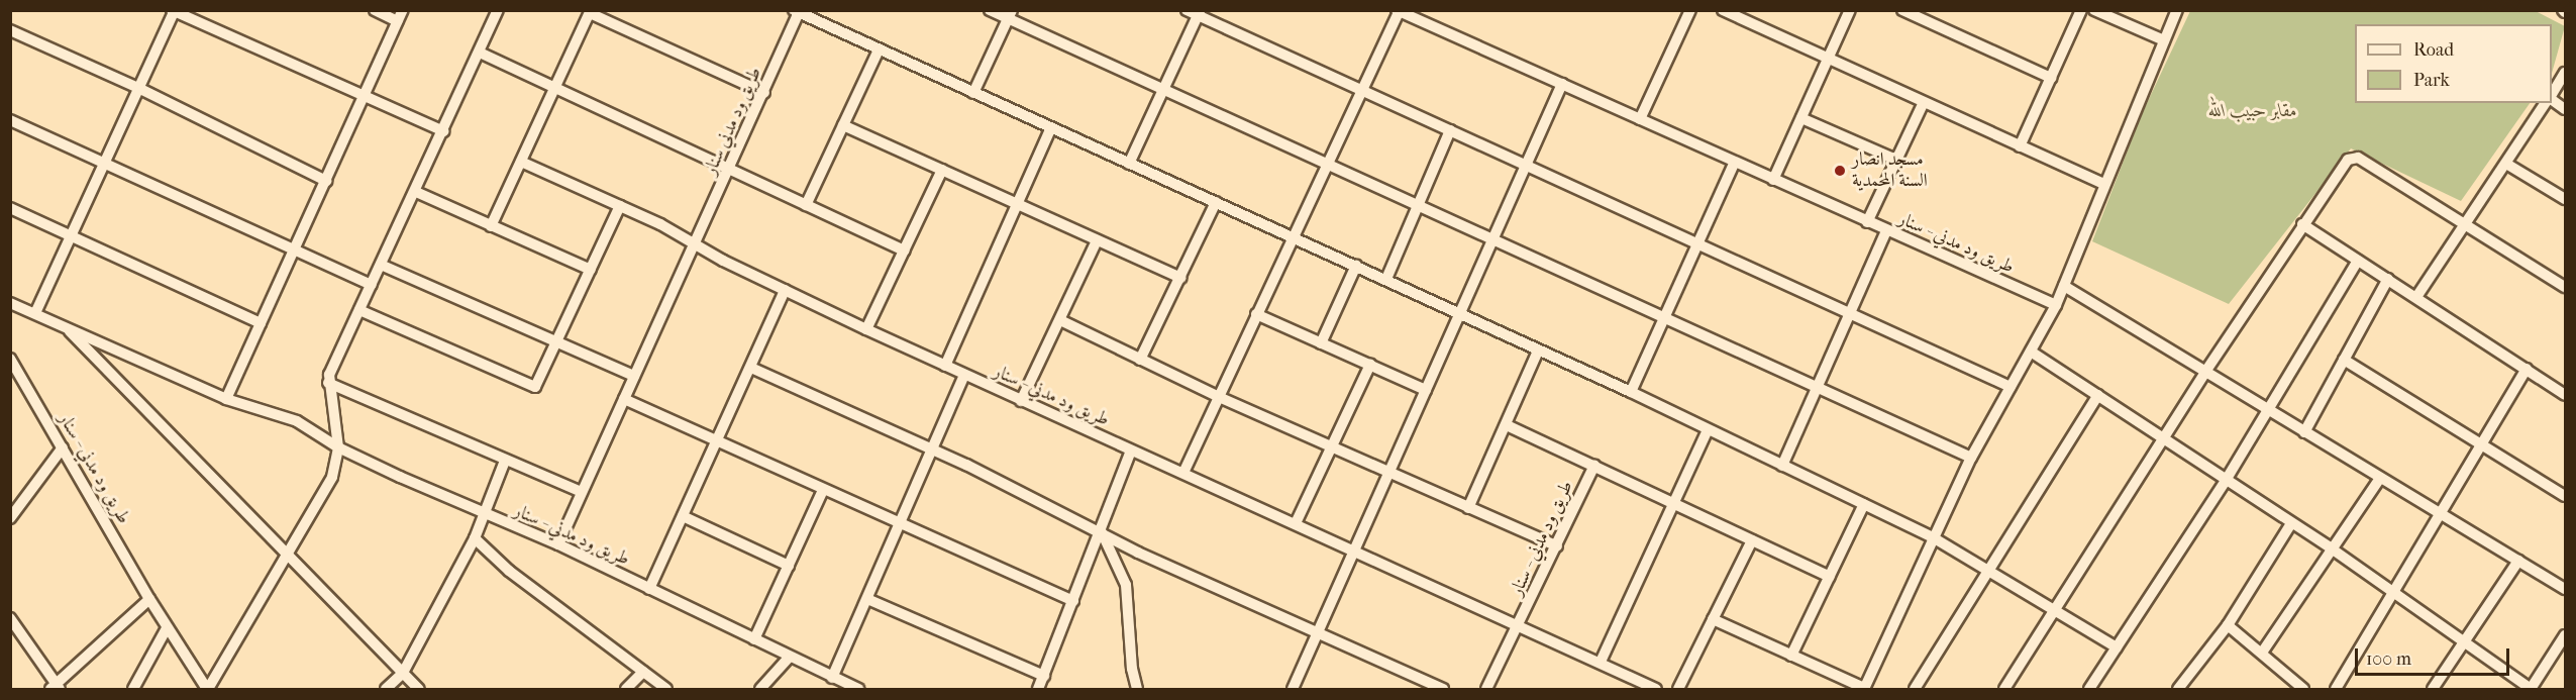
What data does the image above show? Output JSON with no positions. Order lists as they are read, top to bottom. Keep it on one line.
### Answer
{"streets":{"street":["طريق ود مدني سنار","طريق ود مدني - سنار"]},"crossings":[["طريق ود مدني سنار","طريق ود مدني - سنار"]],"parks":["مقابر حبيب الله"],"places":["مسجد انصار السنة المحمدية"],"legend":["Road","Park"],"scale_bar":"100 m"}
